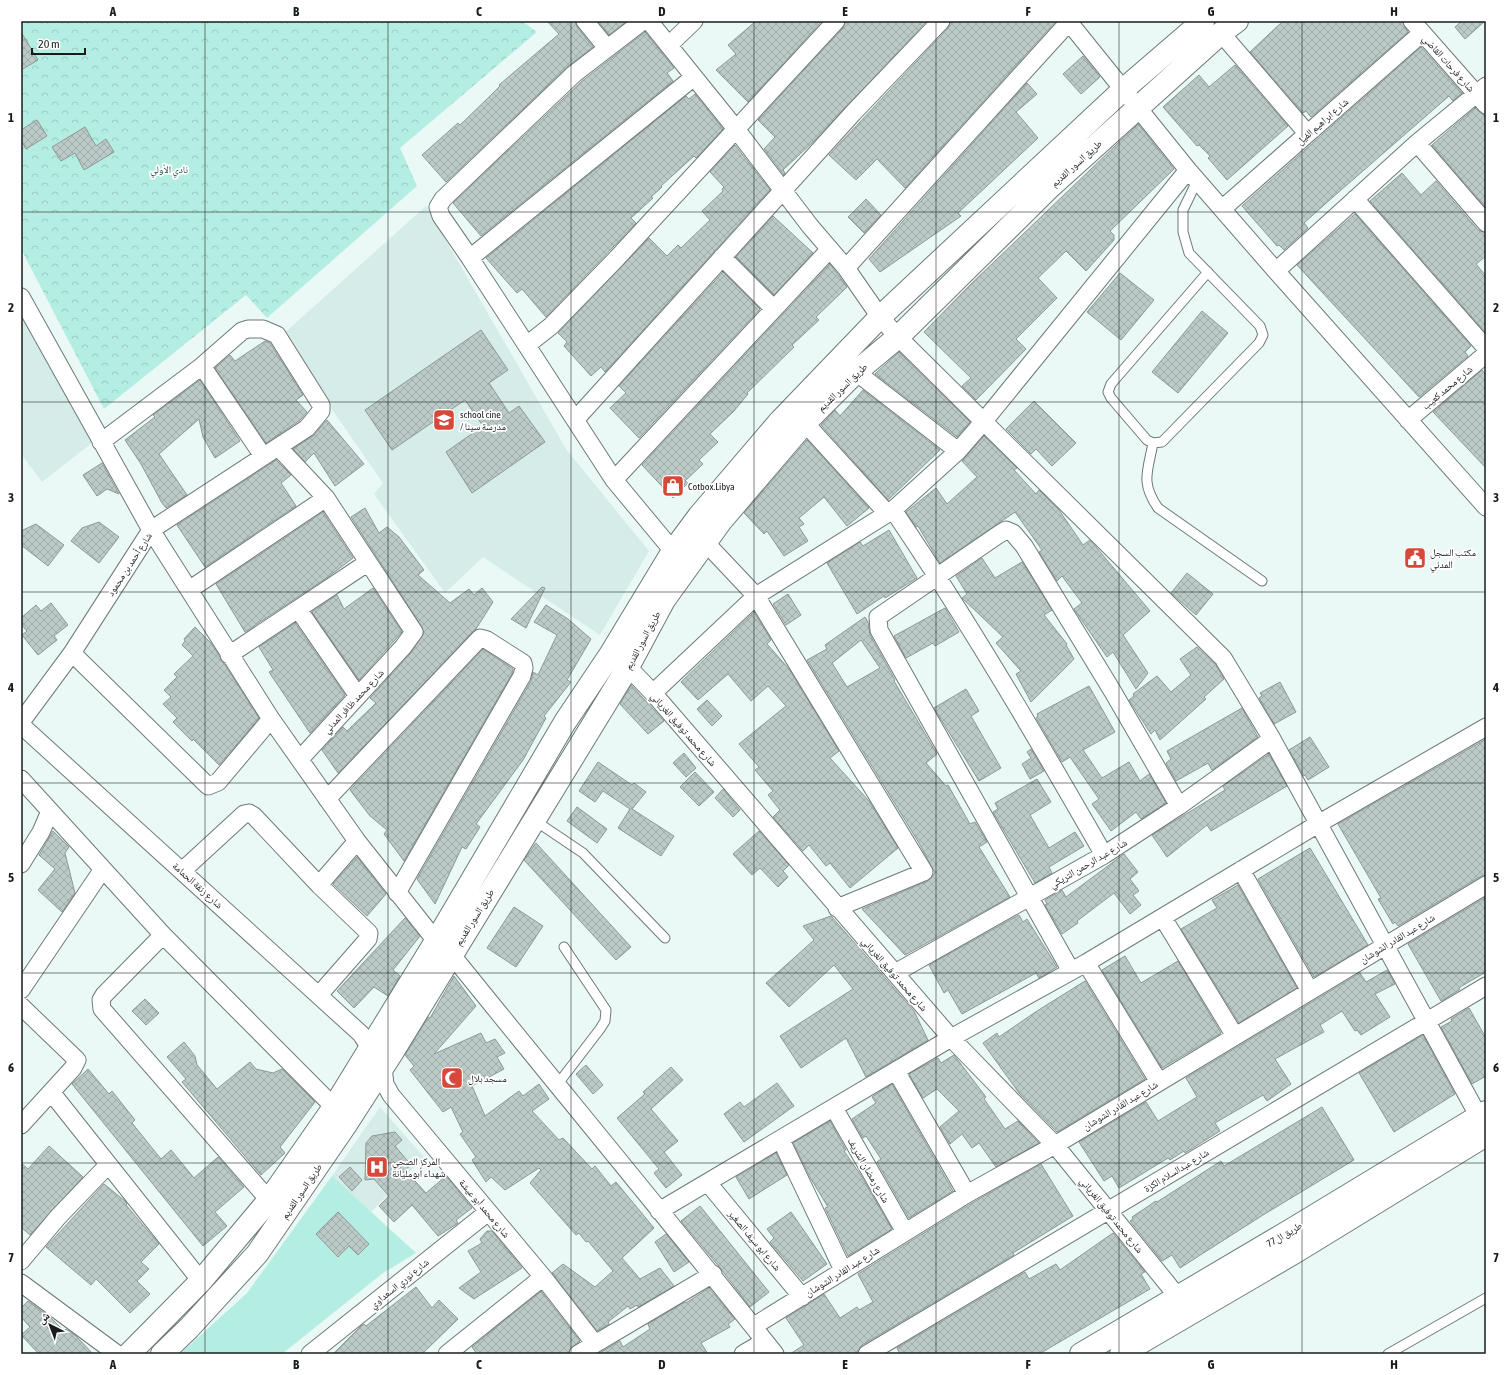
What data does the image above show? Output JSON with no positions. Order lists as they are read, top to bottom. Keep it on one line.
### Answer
{"streets":{"main road":["طريق السور القديم","طريق ال77"],"street":["شارع فرحات القاضي","شارع ابراهيم الفيل","شارع محمد كعيب","شارع أحمد بن محمود","شارع محمد ظافر المدني","شارع محمد توفيق الغرياني","شارع عبد الرحمن التريكي","شارع زنقة الحمامة","شارع عبد القادر الشوشان","شارع رمضان الشريف","شارع عبدالسلام الكزة","شارع محمد أبو عيشة","شارع ابو سيف الصغير","شارع نوري السعداوي"]},"crossings":[["شارع فرحات القاضي","شارع ابراهيم الفيل"],["طريق السور القديم","شارع محمد توفيق الغرياني"],["طريق السور القديم","شارع زنقة الحمامة"],["طريق السور القديم","شارع محمد أبو عيشة"],["شارع أحمد بن محمود","شارع زنقة الحمامة"],["شارع محمد توفيق الغرياني","شارع عبد الرحمن التريكي"],["شارع محمد توفيق الغرياني","شارع عبد القادر الشوشان"],["شارع محمد توفيق الغرياني","شارع عبدالسلام الكزة"],["شارع محمد توفيق الغرياني","طريق ال77"],["شارع زنقة الحمامة","شارع محمد أبو عيشة"],["شارع عبد القادر الشوشان","شارع رمضان الشريف"],["شارع عبد القادر الشوشان","شارع ابو سيف الصغير"],["شارع محمد أبو عيشة","شارع نوري السعداوي"]],"parks":["نادي الأولي"],"places":{"school or university":["school cine / مدرسة سينا"],"shop":["Cotbox.Libya"],"public building":["مكتب السجل المدني"],"mosque":["مسجد بلال"],"hospital":["المركز الصحي شهداء أبومليانة"]},"scale_bar":"20 m","north":"top left","grid":{"columns":["A","B","C","D","E","F","G","H"],"rows":["1","2","3","4","5","6","7"]}}
